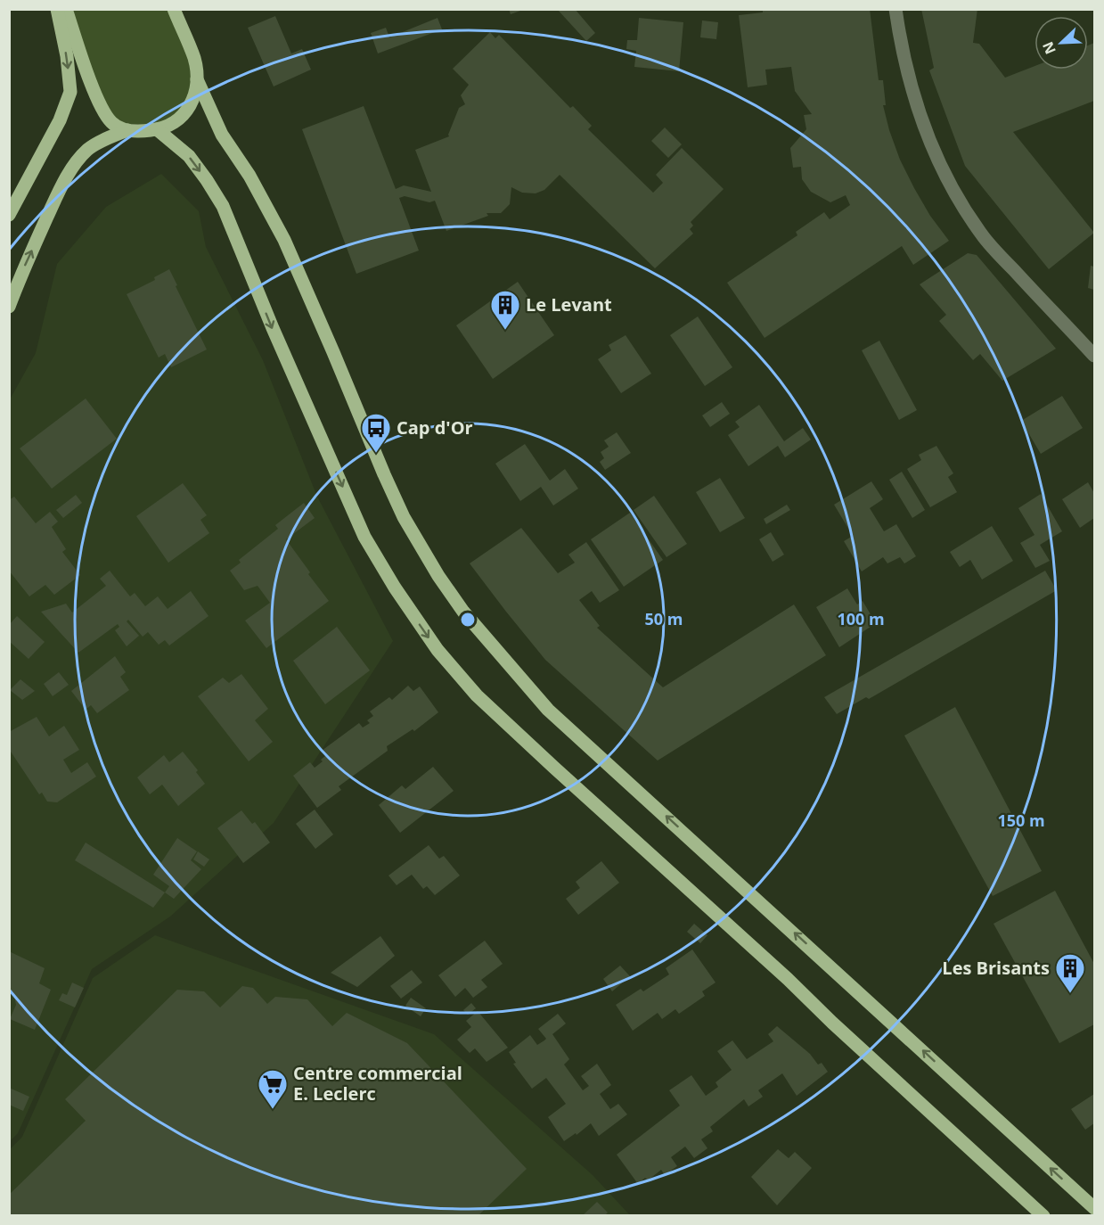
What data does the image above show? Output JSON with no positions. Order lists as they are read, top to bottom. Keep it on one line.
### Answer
{"places":{"building":["Le Levant","Les Brisants"],"bus stop":["Cap d'Or"],"supermarket":["Centre commercial E. Leclerc"]},"north":"bottom left","rings":["50 m","100 m","150 m"]}
